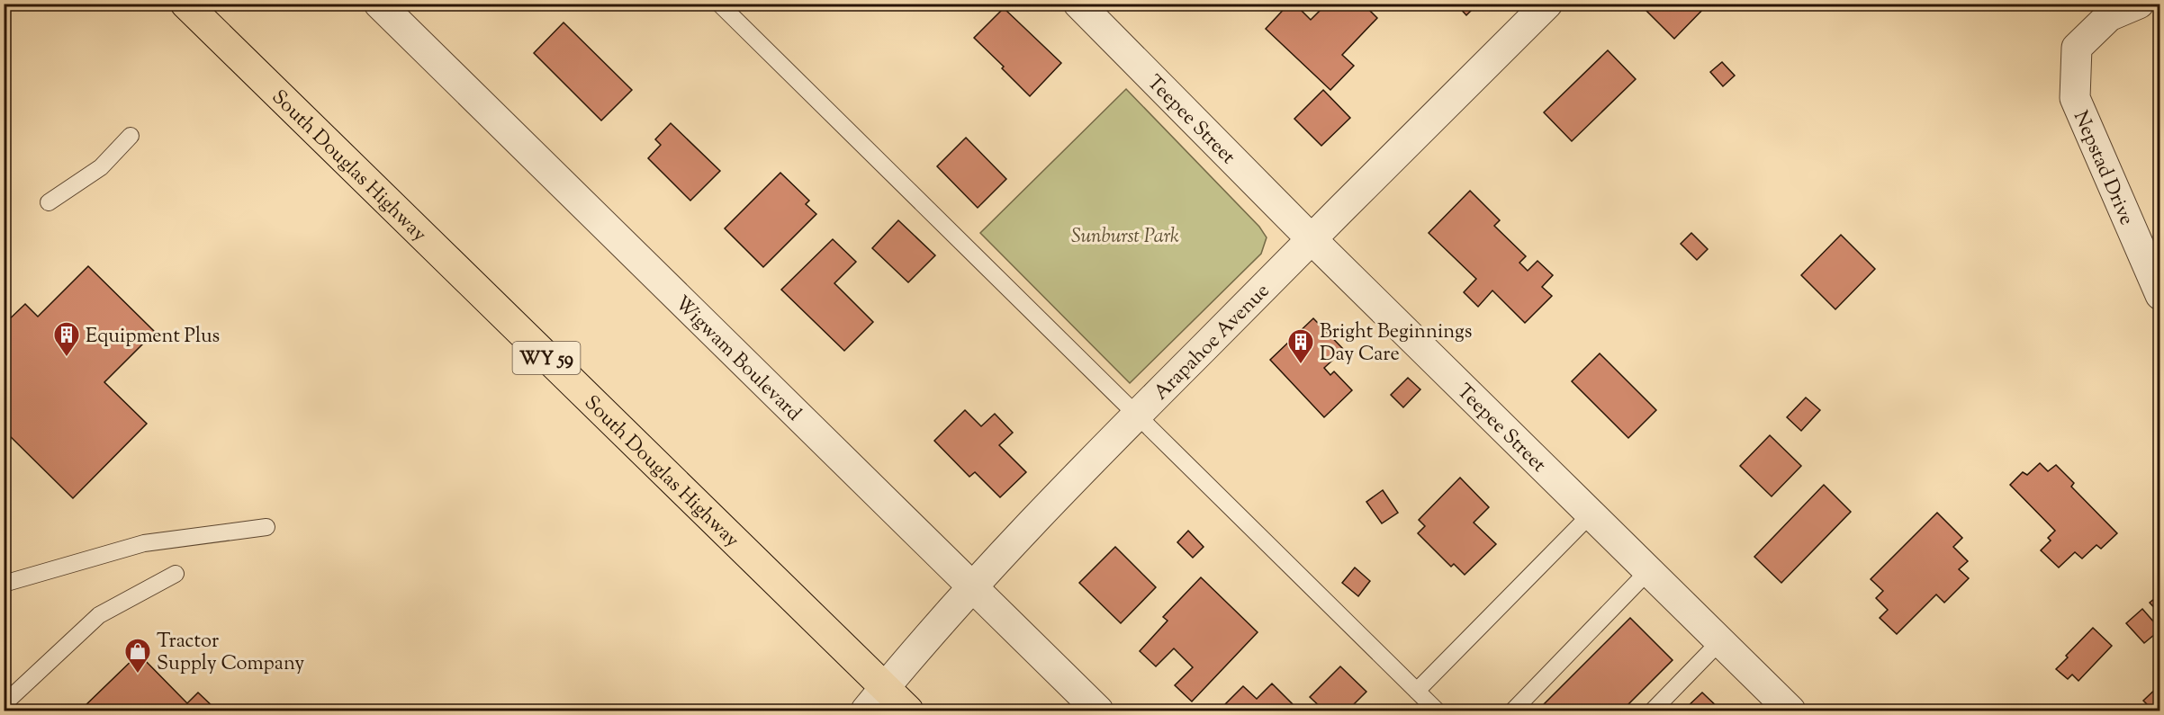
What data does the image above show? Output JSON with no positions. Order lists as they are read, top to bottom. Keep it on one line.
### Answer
{"streets":{"highway":["South Douglas Highway","WY 59"],"street":["Teepee Street","Nepstad Drive","Arapahoe Avenue","Wigwam Boulevard"]},"crossings":[["Teepee Street","Arapahoe Avenue"],["South Douglas Highway","Arapahoe Avenue"],["Arapahoe Avenue","Wigwam Boulevard"]],"parks":["Sunburst Park"],"places":{"building":["Equipment Plus","Bright Beginnings Day Care"],"shop":["Tractor Supply Company"]}}
